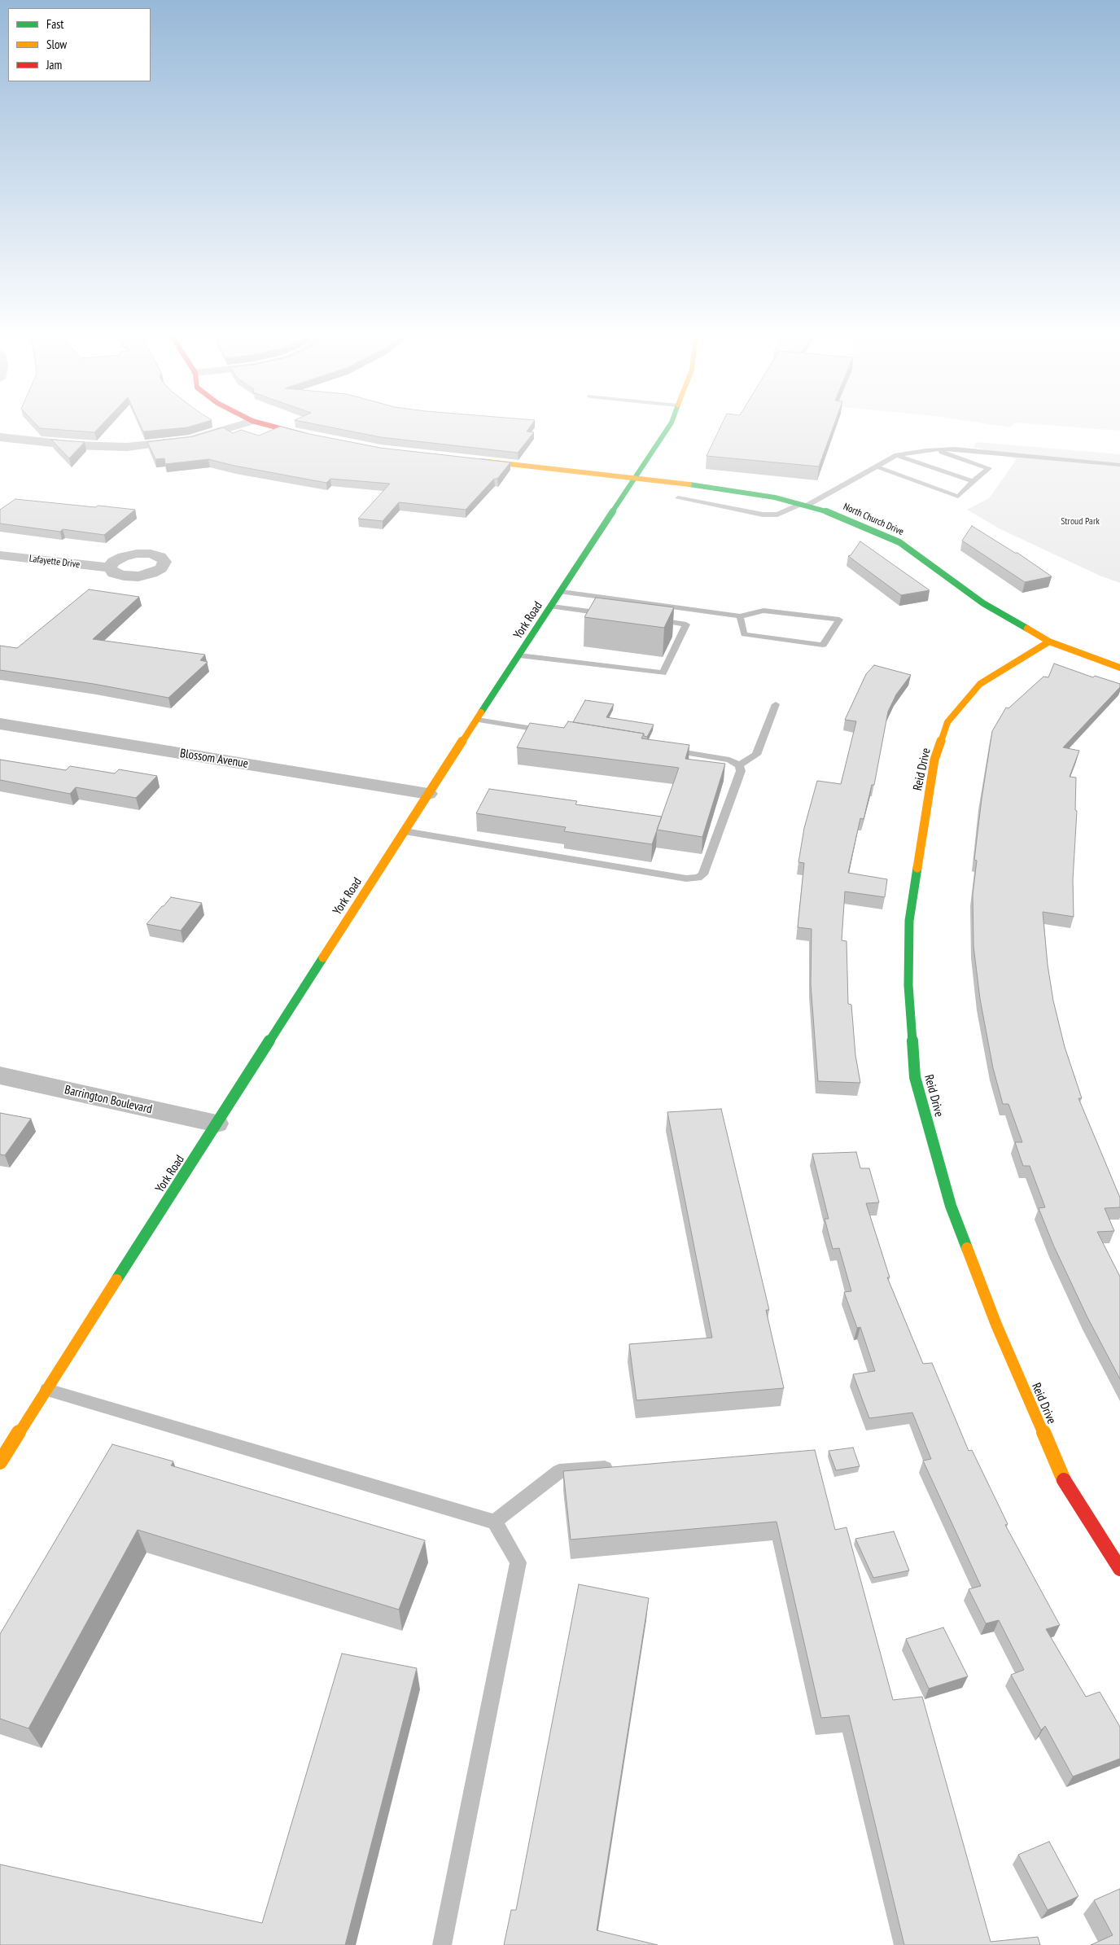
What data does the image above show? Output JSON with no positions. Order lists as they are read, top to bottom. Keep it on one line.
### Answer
{"streets":{"street":["North Church Drive","Lafayette Drive","York Road","Blossom Avenue","Reid Drive","Barrington Boulevard"]},"crossings":[["North Church Drive","York Road"],["North Church Drive","Reid Drive"],["York Road","Blossom Avenue"],["York Road","Barrington Boulevard"]],"parks":["Stroud Park"],"legend":["Fast","Slow","Jam"]}
